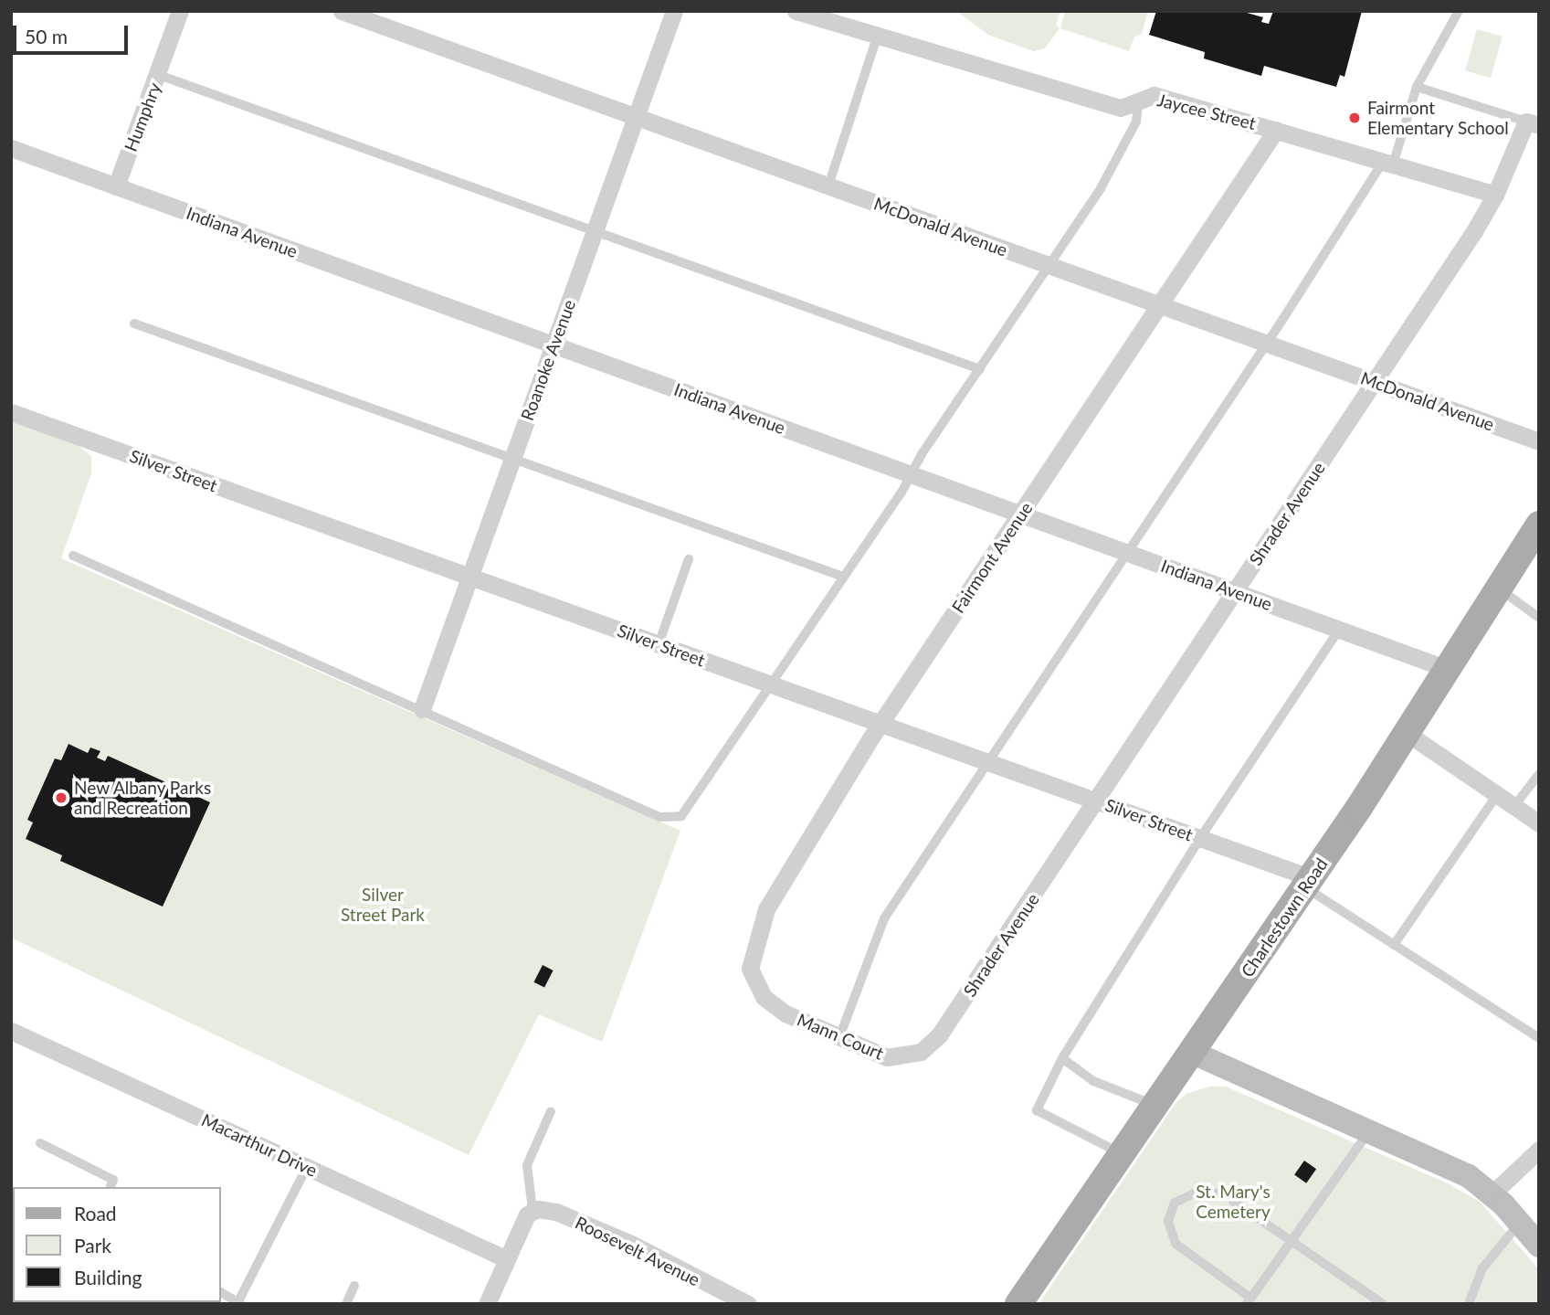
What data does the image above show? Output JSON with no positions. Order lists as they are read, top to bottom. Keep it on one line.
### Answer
{"streets":{"main road":["Charlestown Road"],"street":["Jaycee Street","Humphry","McDonald Avenue","Indiana Avenue","Roanoke Avenue","Silver Street","Shrader Avenue","Fairmont Avenue","Mann Court","Macarthur Drive","Roosevelt Avenue"]},"crossings":[["Jaycee Street","Shrader Avenue"],["Jaycee Street","Fairmont Avenue"],["Humphry","Indiana Avenue"],["McDonald Avenue","Roanoke Avenue"],["McDonald Avenue","Shrader Avenue"],["McDonald Avenue","Fairmont Avenue"],["Indiana Avenue","Roanoke Avenue"],["Indiana Avenue","Shrader Avenue"],["Indiana Avenue","Fairmont Avenue"],["Indiana Avenue","Charlestown Road"],["Roanoke Avenue","Silver Street"],["Silver Street","Shrader Avenue"],["Silver Street","Fairmont Avenue"],["Silver Street","Charlestown Road"],["Shrader Avenue","Mann Court"],["Fairmont Avenue","Mann Court"]],"parks":["Silver Street Park","St. Mary's Cemetery"],"places":["Fairmont Elementary School","New Albany Parks and Recreation"],"legend":["Road","Park","Building"],"scale_bar":"50 m"}
